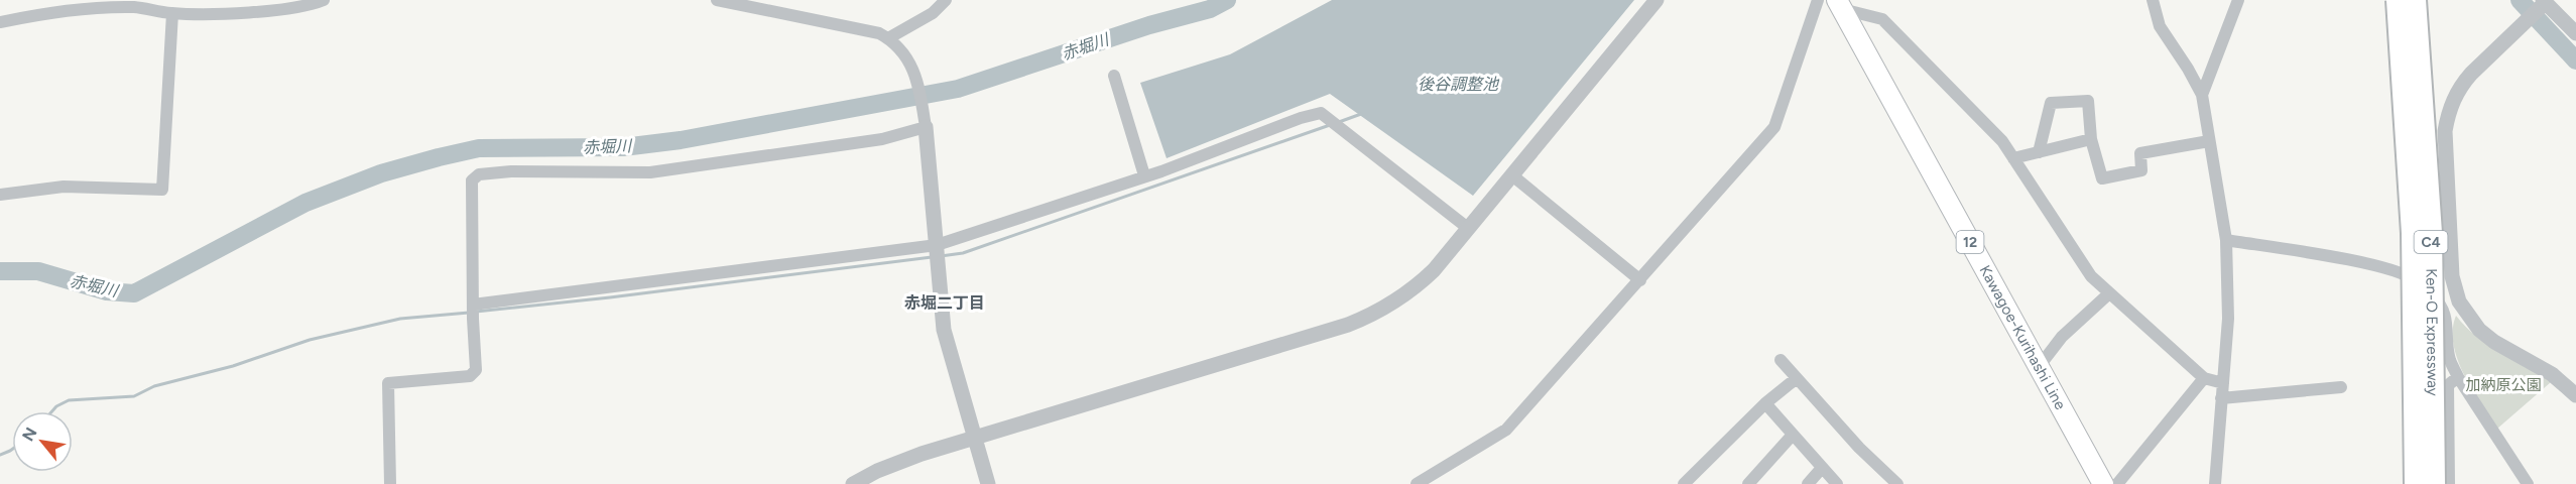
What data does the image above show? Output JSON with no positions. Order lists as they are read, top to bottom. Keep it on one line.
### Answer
{"streets":{"highway":["C4","Ken-O Expressway"],"main road":["12","Kawagoe-Kurihashi Line"]},"districts":["赤堀二丁目"],"water":["赤堀川","後谷調整池"],"parks":["加納原公園"],"north":"top left"}
